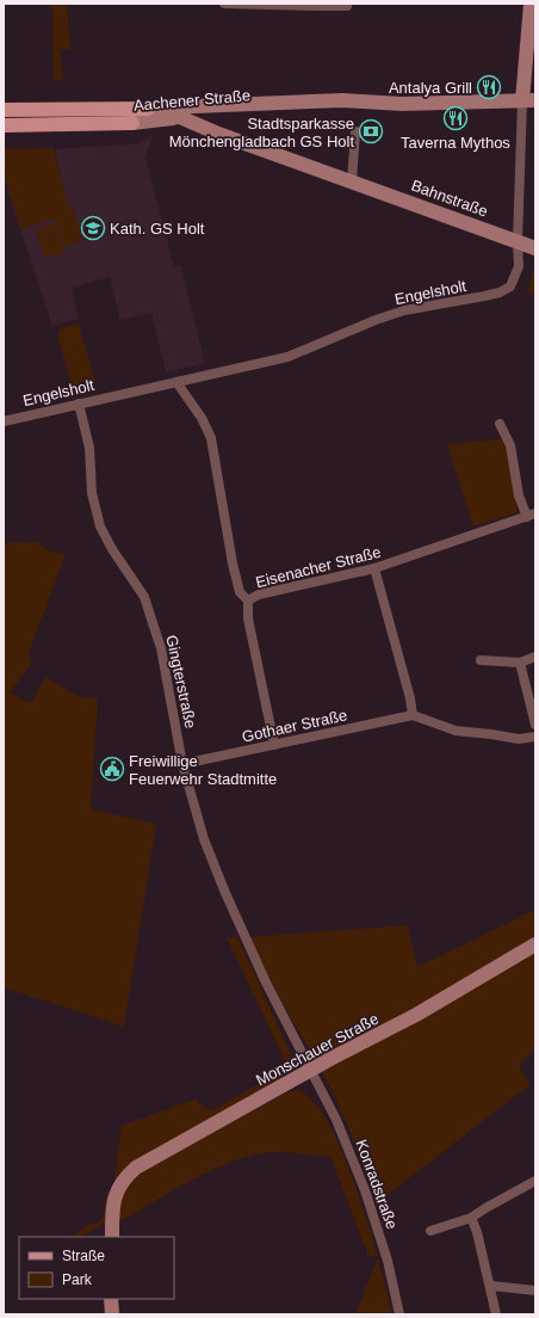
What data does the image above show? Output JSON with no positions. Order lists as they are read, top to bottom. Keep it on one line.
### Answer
{"streets":{"main road":["Aachener Straße","Bahnstraße","Monschauer Straße"],"street":["Engelsholt","Eisenacher Straße","Gingterstraße","Gothaer Straße","Konradstraße"]},"crossings":[["Aachener Straße","Bahnstraße"],["Aachener Straße","Engelsholt"],["Bahnstraße","Engelsholt"],["Engelsholt","Gingterstraße"],["Eisenacher Straße","Gothaer Straße"],["Gingterstraße","Gothaer Straße"],["Gingterstraße","Monschauer Straße"],["Gingterstraße","Konradstraße"],["Monschauer Straße","Konradstraße"]],"places":{"restaurant":["Antalya Grill","Taverna Mythos"],"bank":["Stadtsparkasse Mönchengladbach GS Holt"],"school or university":["Kath. GS Holt"],"public building":["Freiwillige Feuerwehr Stadtmitte"]},"legend":["Straße","Park"]}
